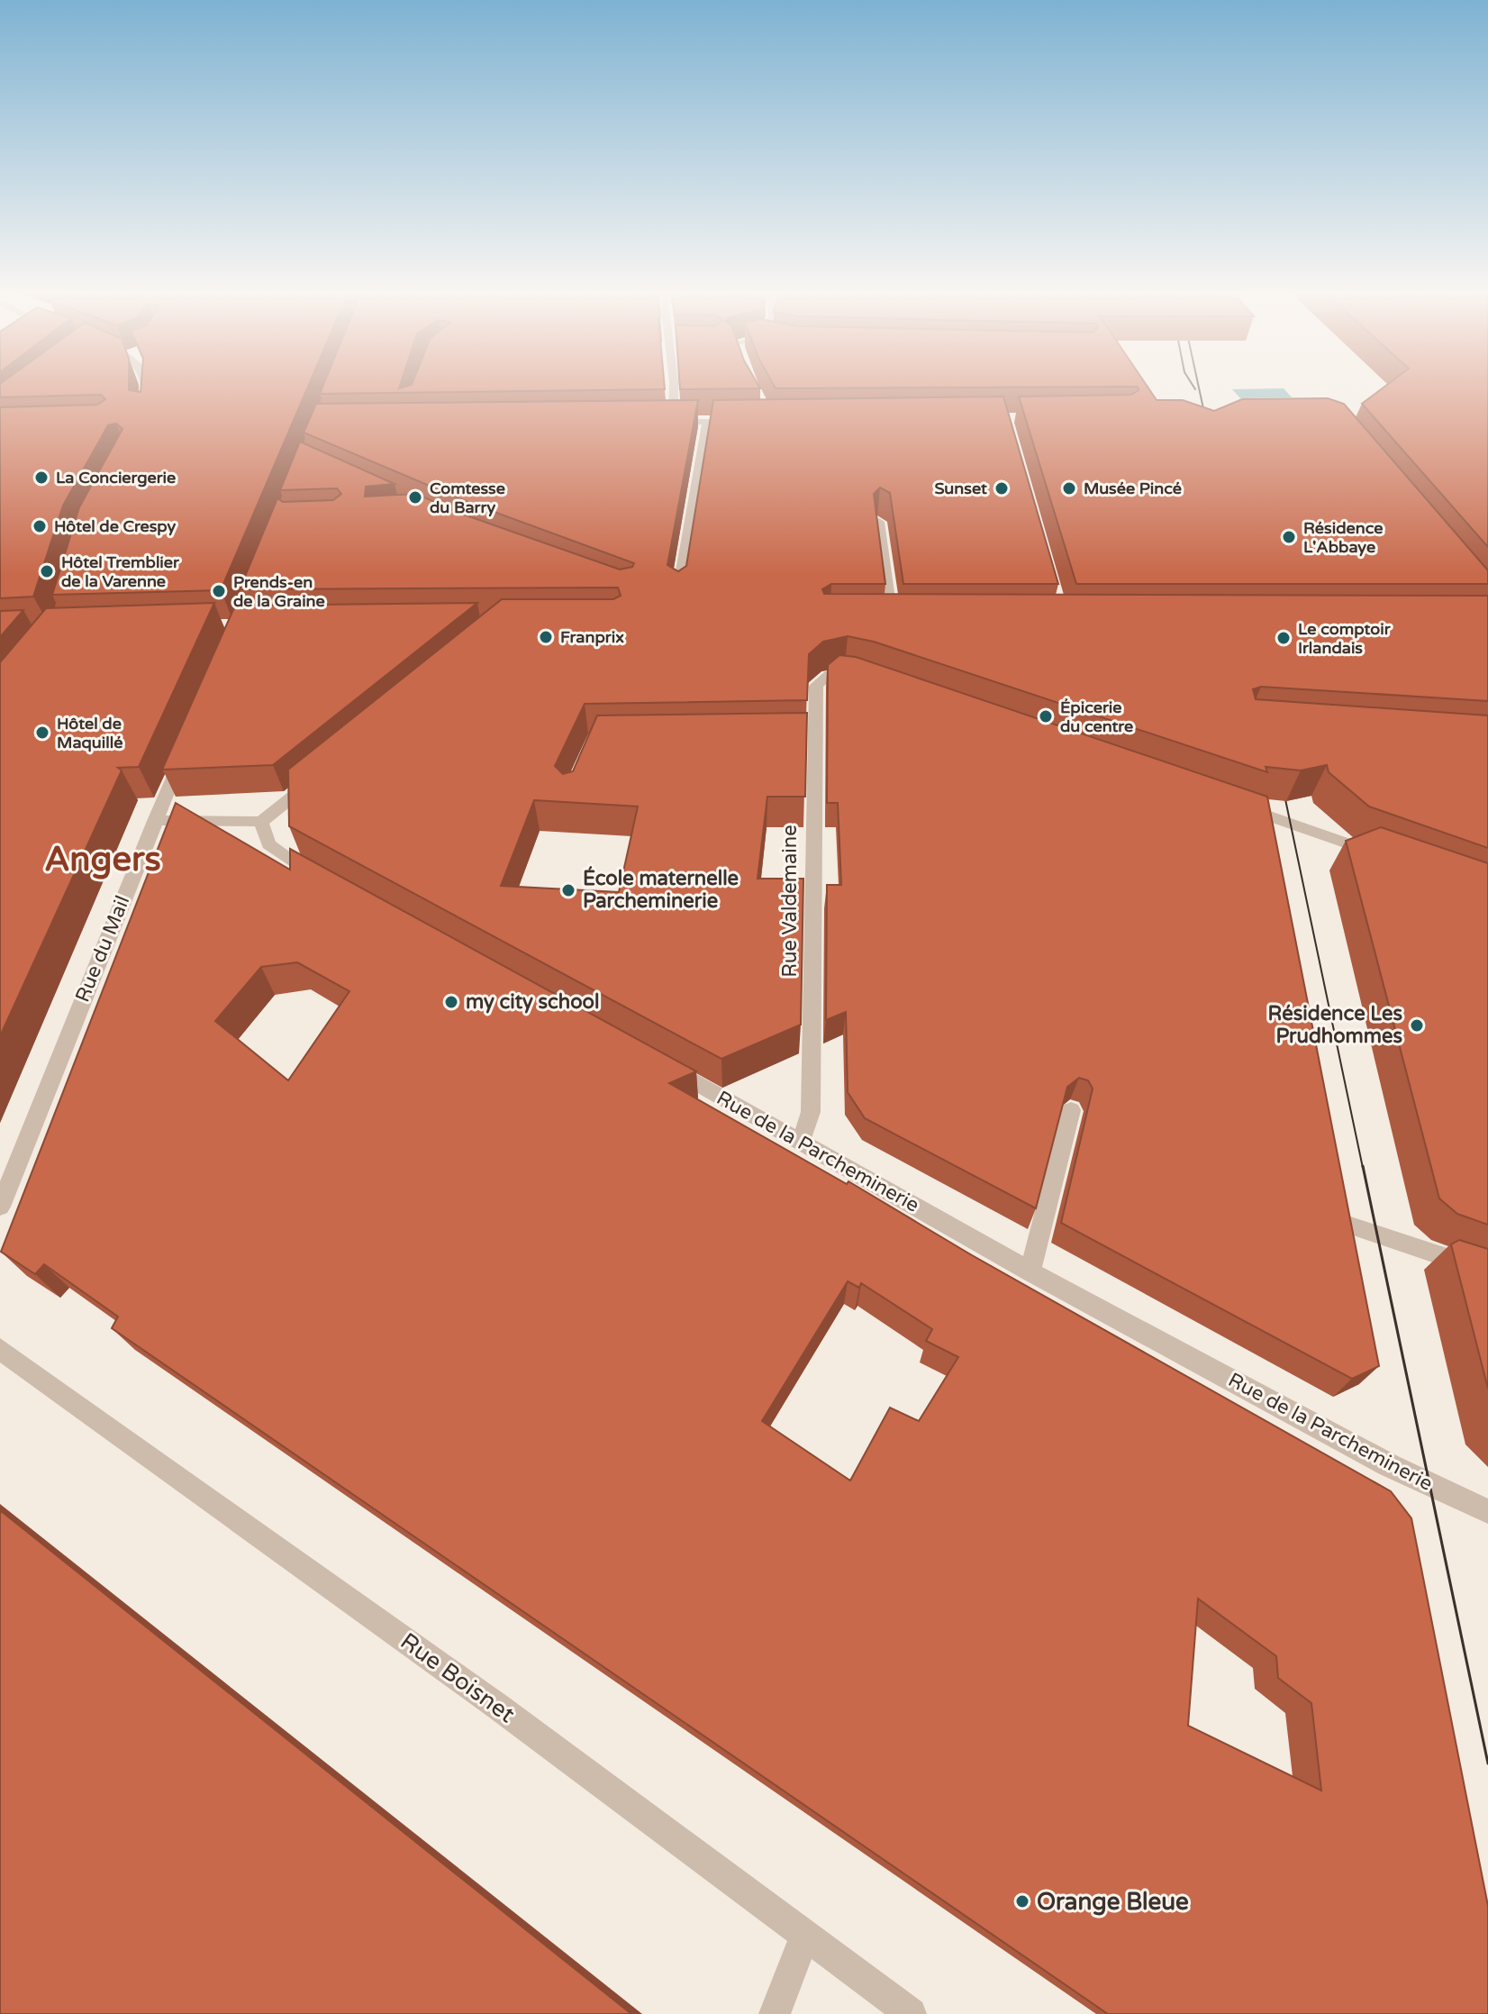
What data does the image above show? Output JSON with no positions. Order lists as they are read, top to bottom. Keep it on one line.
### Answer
{"streets":{"street":["Rue Valdemaine","Rue du Mail","Rue de la Parcheminerie","Rue Boisnet"]},"crossings":[["Rue Valdemaine","Rue de la Parcheminerie"]],"districts":["Angers"],"places":["La Conciergerie","Sunset","Musée Pincé","Comtesse du Barry","Hôtel de Crespy","Résidence L'Abbaye","Hôtel Tremblier de la Varenne","Prends-en de la Graine","Franprix","Le comptoir Irlandais","Épicerie du centre","Hôtel de Maquillé","École maternelle Parcheminerie","my city school","Résidence Les Prudhommes","Orange Bleue"]}
